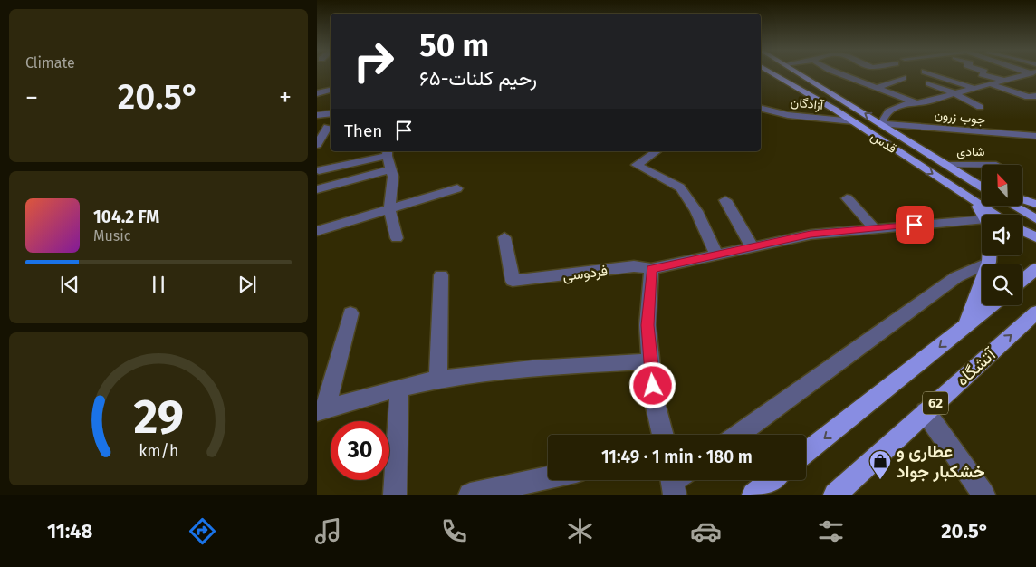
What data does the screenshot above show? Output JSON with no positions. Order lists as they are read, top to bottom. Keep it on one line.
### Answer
{"streets":{"main road":["قدس","آتشگاه","62"],"street":["آزادگان","جوب زرون","شادی","فردوسی"]},"crossings":[["آزادگان","قدس"],["جوب زرون","قدس"],["قدس","شادی"]],"places":{"shop":["عطاری و خشکبار جواد"]},"north":"top left","page":{"tile":"Climate","turn":["50 m","۶۵-رحیم کلنات"],"heat":["−","20.5°","+"],"then":"Then","song":["104.2 FM","Music"],"limit":"30","trip":"11:49 · 1 min · 180 m","tabs":["11:48","20.5°"],"gauge":["29","km/h"]}}
